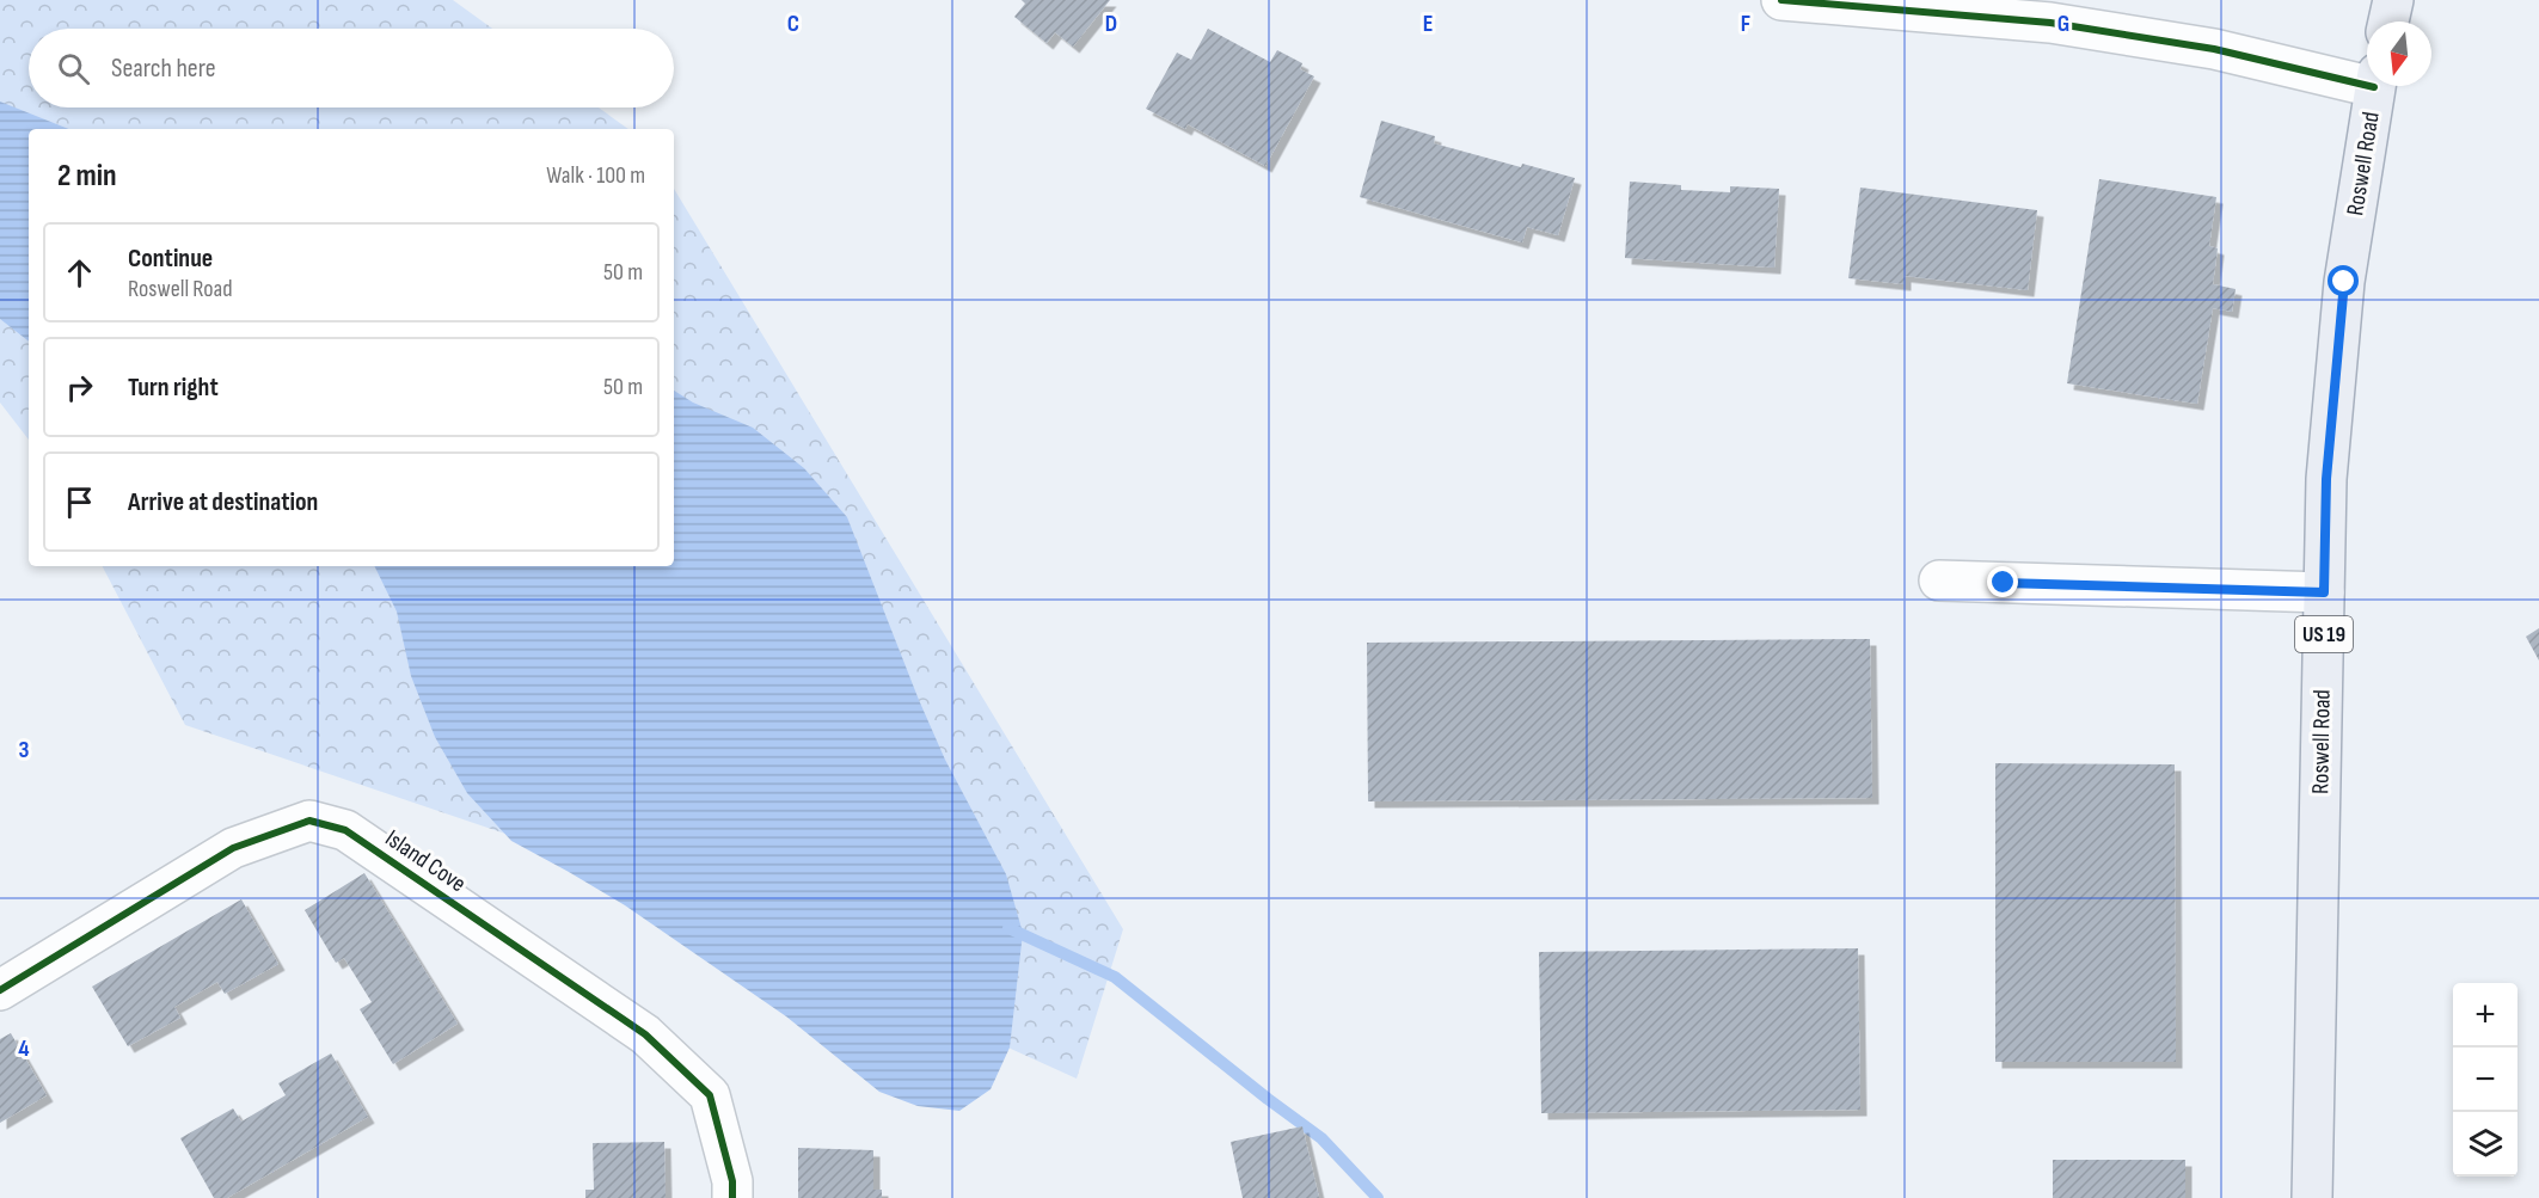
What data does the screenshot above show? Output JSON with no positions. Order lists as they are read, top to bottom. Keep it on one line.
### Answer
{"streets":{"main road":["Roswell Road","US 19"],"street":["Island Cove"]},"north":"bottom","page":{"search":"Search here","heading":["2 min","Walk · 100 m"],"list":[["Continue","Roswell Road","50 m"],["Turn right","50 m"],"Arrive at destination"],"map_buttons":["+","−"]},"grid":{"columns":["C","D","E","F","G"],"rows":["3","4"]}}
